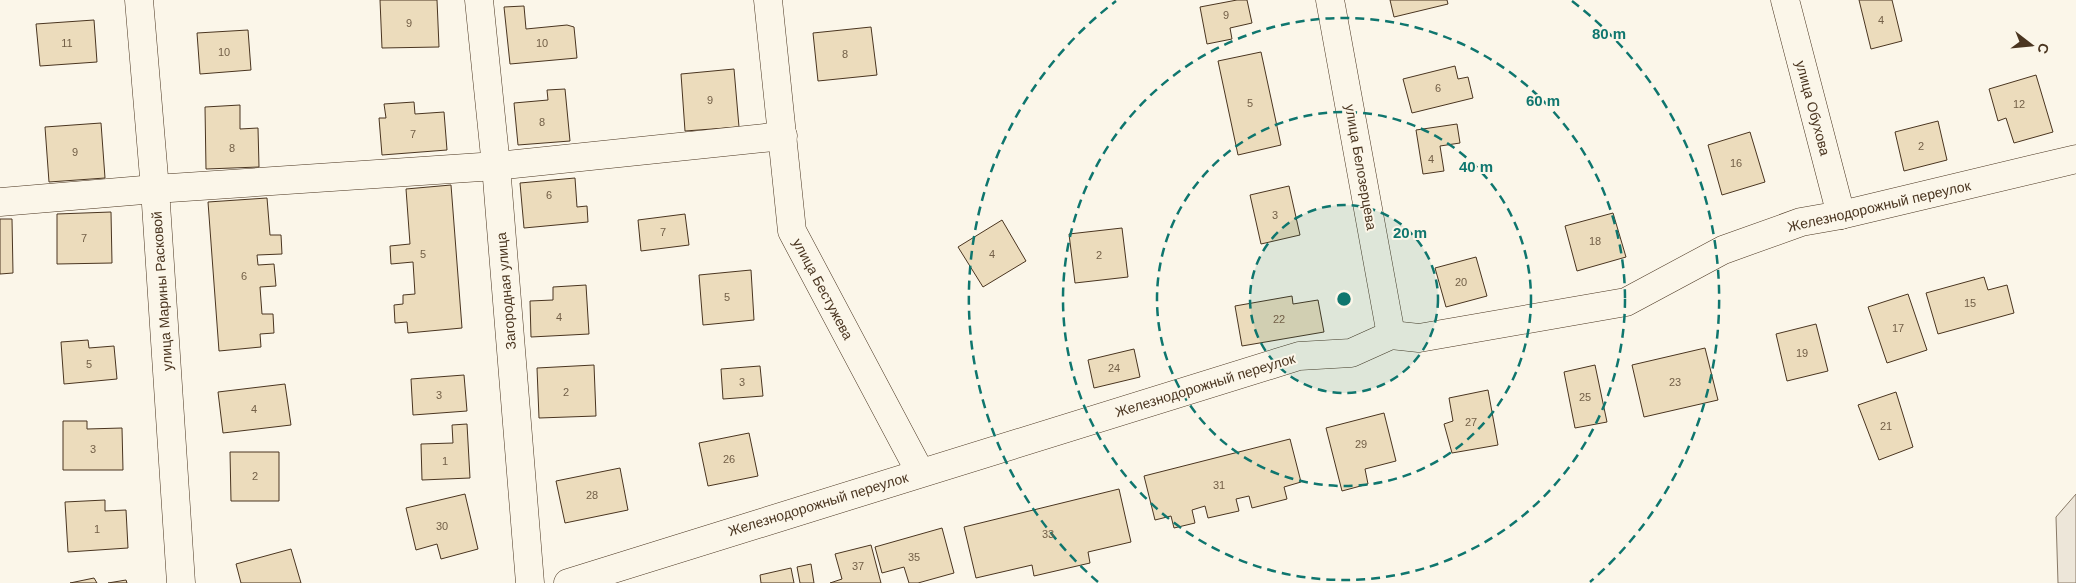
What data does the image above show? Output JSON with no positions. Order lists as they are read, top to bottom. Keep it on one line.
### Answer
{"streets":{"street":["улица Обухова","улица Белозерцева","Железнодорожный переулок","улица Бестужева","улица Марины Расковой","Загородная улица"]},"crossings":[["улица Обухова","Железнодорожный переулок"],["улица Белозерцева","Железнодорожный переулок"],["Железнодорожный переулок","улица Бестужева"]],"house_numbers":["9","4","9","11","10","10","8","6","9","5","12","8","7","2","8","9","4","16","6","3","7","7","18","5","4","2","6","20","5","15","4","22","17","19","5","24","3","23","2","3","25","4","27","21","29","3","26","1","2","31","28","30","1","33","35","37"],"north":"right","rings":["80 m","60 m","40 m","20 m"]}
